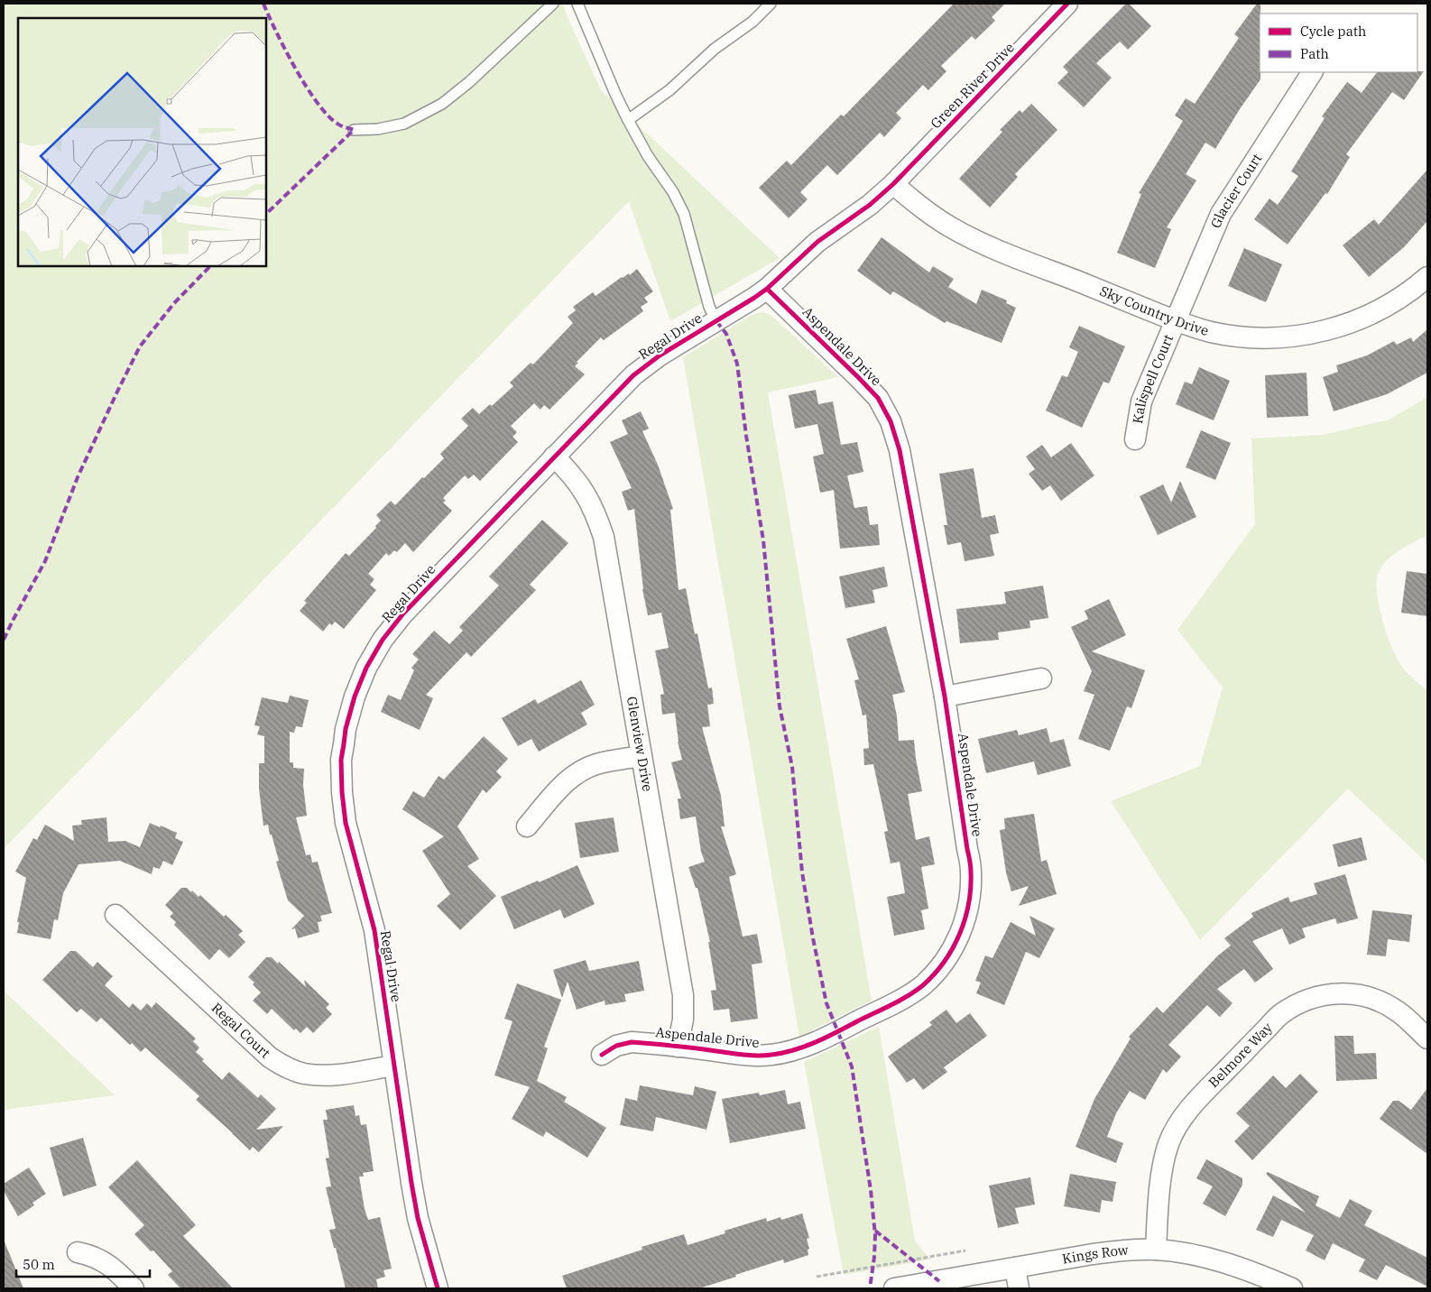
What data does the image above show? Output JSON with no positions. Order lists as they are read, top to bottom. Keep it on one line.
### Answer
{"streets":{"street":["Green River Drive","Glacier Court","Sky Country Drive","Regal Drive","Aspendale Drive","Kalispell Court","Glenview Drive","Regal Court","Belmore Way","Kings Row"]},"crossings":[["Green River Drive","Sky Country Drive"],["Green River Drive","Regal Drive"],["Glacier Court","Sky Country Drive"],["Glacier Court","Kalispell Court"],["Sky Country Drive","Regal Drive"],["Sky Country Drive","Kalispell Court"],["Regal Drive","Aspendale Drive"],["Regal Drive","Glenview Drive"],["Regal Drive","Regal Court"],["Aspendale Drive","Glenview Drive"],["Belmore Way","Kings Row"]],"legend":["Cycle path","Path"],"scale_bar":"50 m"}
